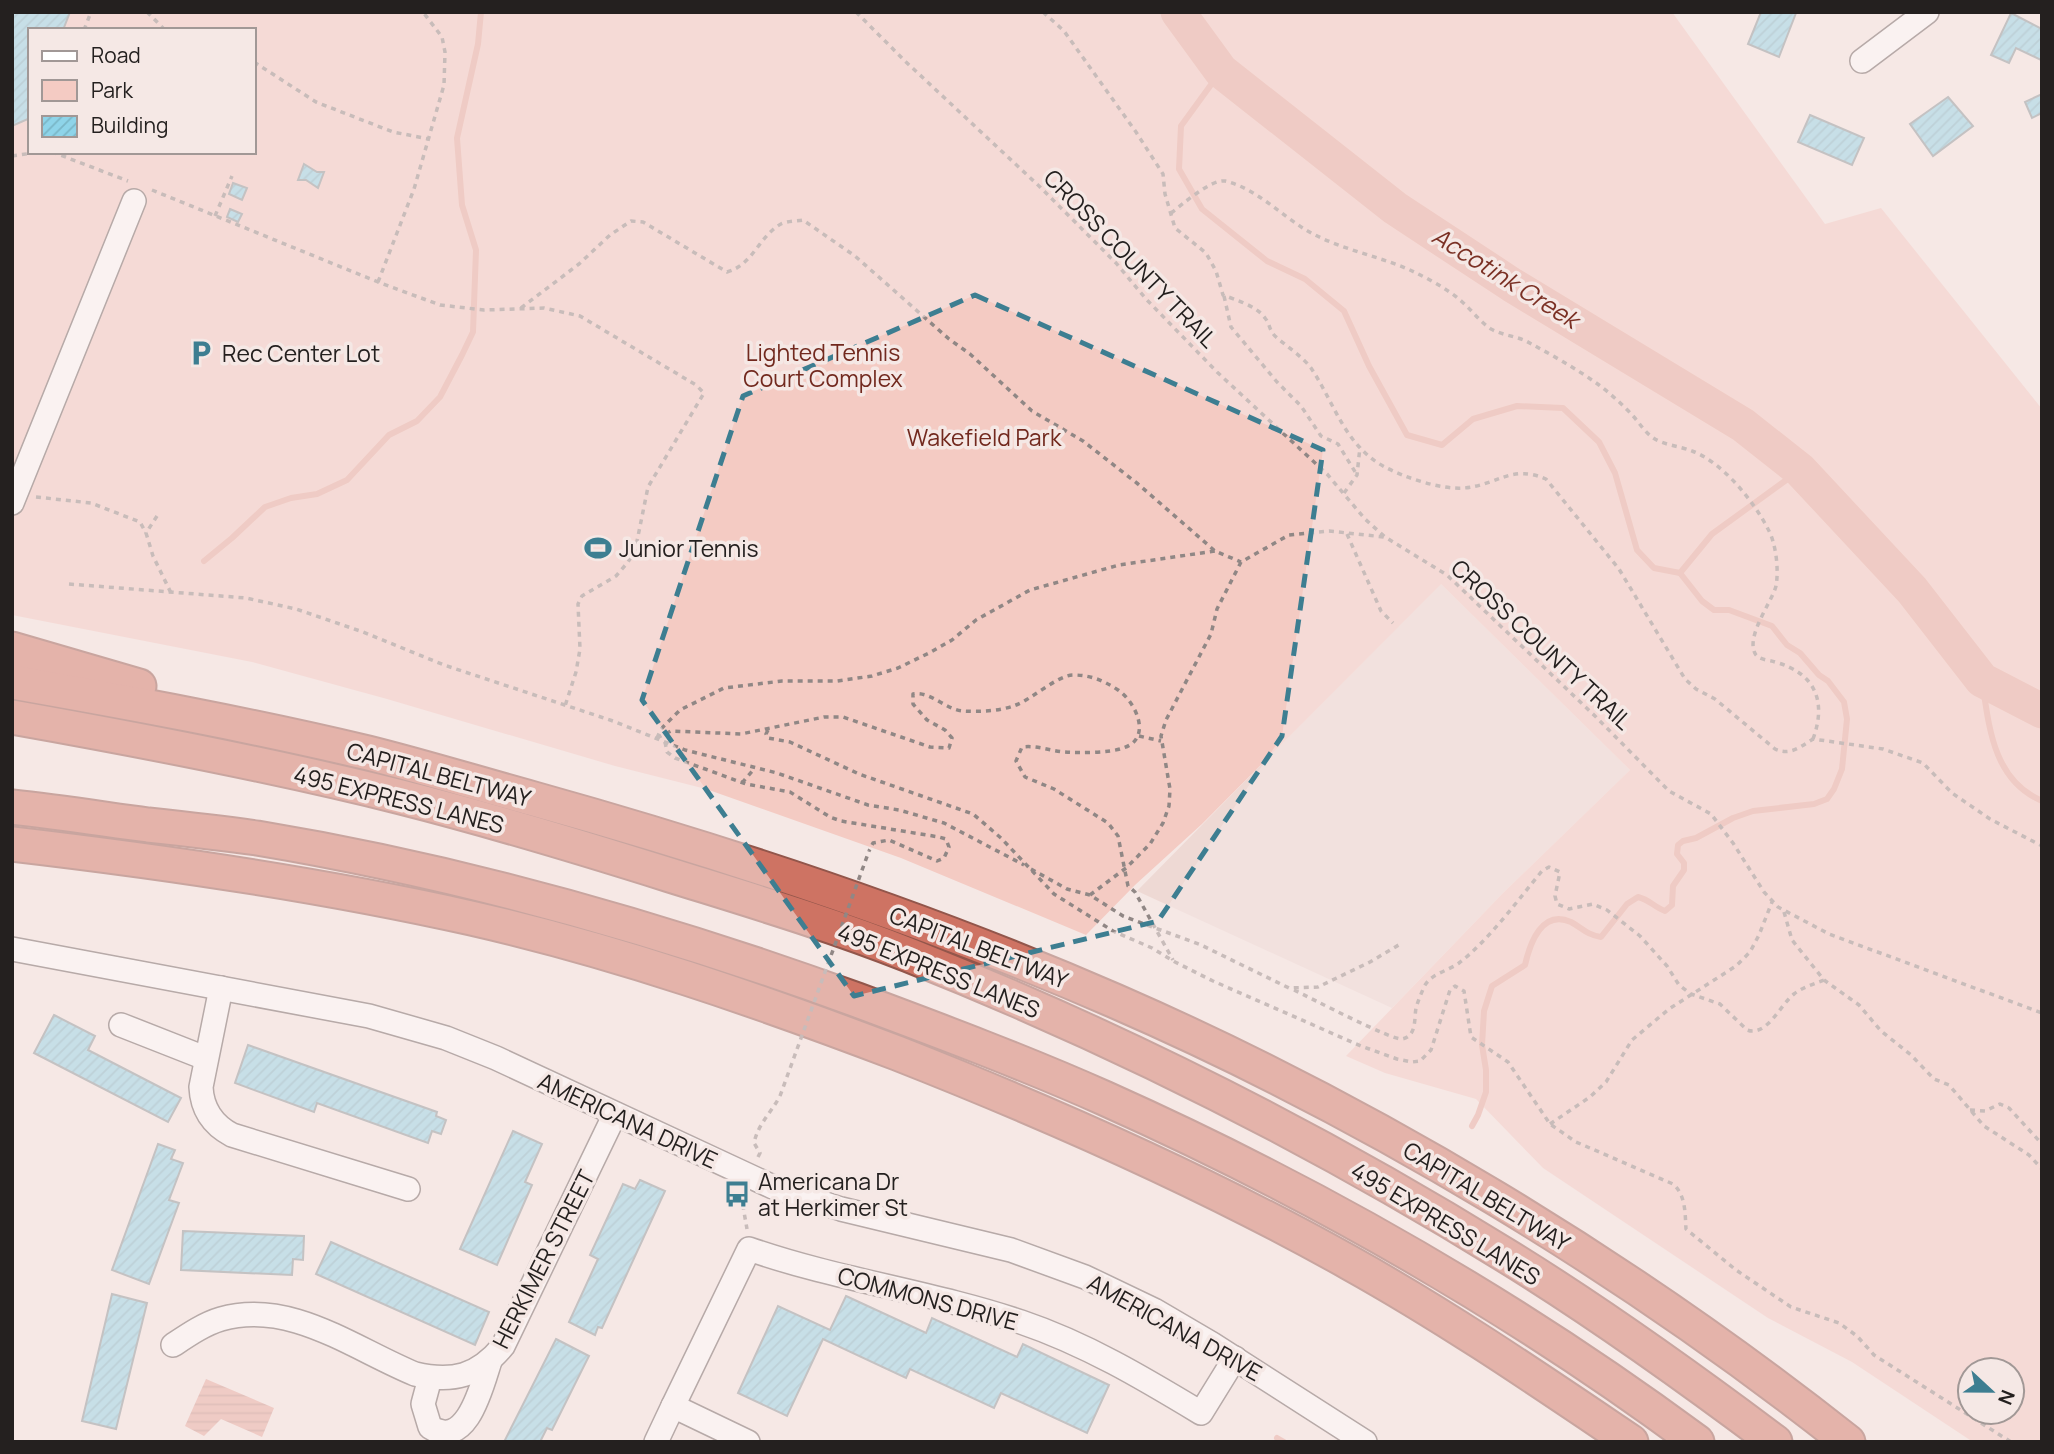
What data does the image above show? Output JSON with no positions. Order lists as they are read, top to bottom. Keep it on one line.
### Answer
{"streets":{"highway":["CAPITAL BELTWAY","495 EXPRESS LANES"],"street":["AMERICANA DRIVE","HERKIMER STREET","COMMONS DRIVE"],"path":["CROSS COUNTY TRAIL"]},"crossings":[["AMERICANA DRIVE","HERKIMER STREET"],["AMERICANA DRIVE","COMMONS DRIVE"]],"water":["Accotink Creek"],"parks":["Lighted Tennis Court Complex","Wakefield Park"],"places":{"parking":["Rec Center Lot"],"sports":["Junior Tennis"],"bus stop":["Americana Dr at Herkimer St"]},"legend":["Road","Park","Building"],"north":"right"}
